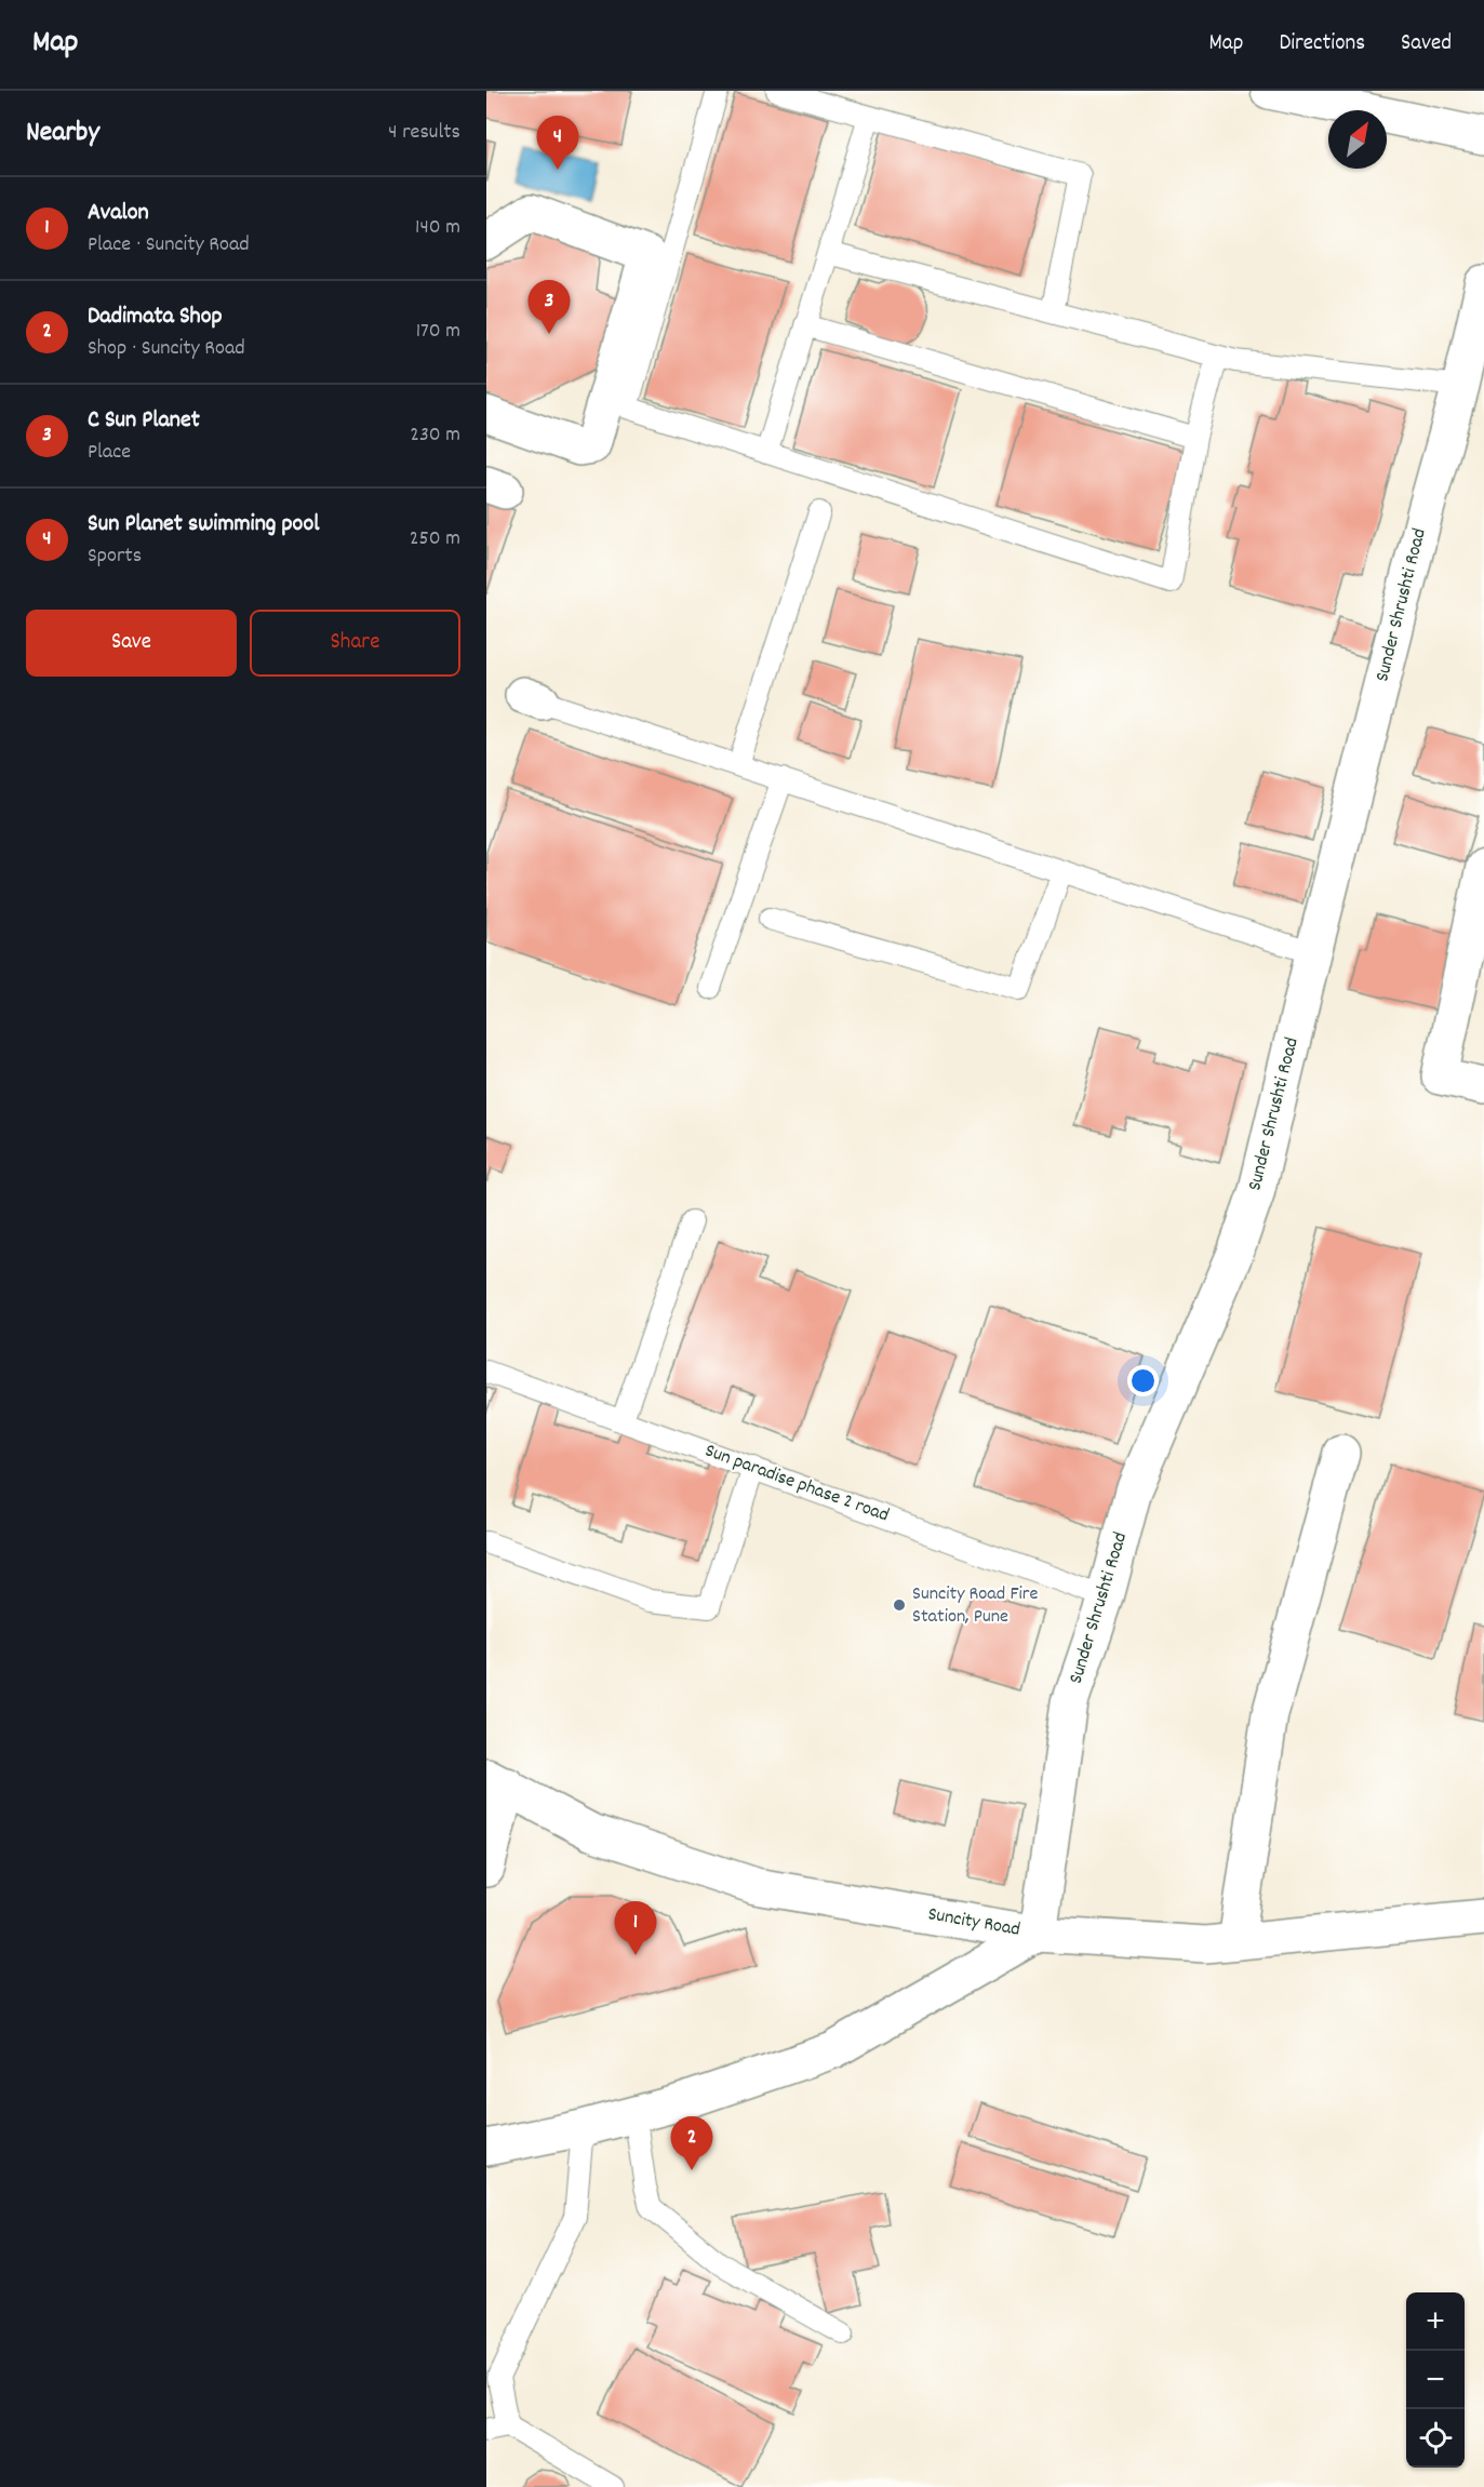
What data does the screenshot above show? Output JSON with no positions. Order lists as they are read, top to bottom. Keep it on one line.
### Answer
{"streets":{"street":["Sunder Shrushti Road","Suncity Road"],"lane":["Sun paradise phase 2 road"]},"crossings":[["Sunder Shrushti Road","Sun paradise phase 2 road"],["Sunder Shrushti Road","Suncity Road"]],"places":["Suncity Road Fire Station, Pune"],"north":"top right","page":{"header":"Map","nav":["Map","Directions","Saved"],"heading":["Nearby","4 results"],"pins":["4","3","1","2"],"list":[{"mark":"1","name":"Avalon","note":"Place · Suncity Road","value":"140 m"},{"mark":"2","name":"Dadimata Shop","note":"Shop · Suncity Road","value":"170 m"},{"mark":"3","name":"C Sun Planet","note":"Place","value":"230 m"},{"mark":"4","name":"Sun Planet swimming pool","note":"Sports","value":"250 m"}],"buttons":["Save","Share"],"map_buttons":["+","−"]}}
